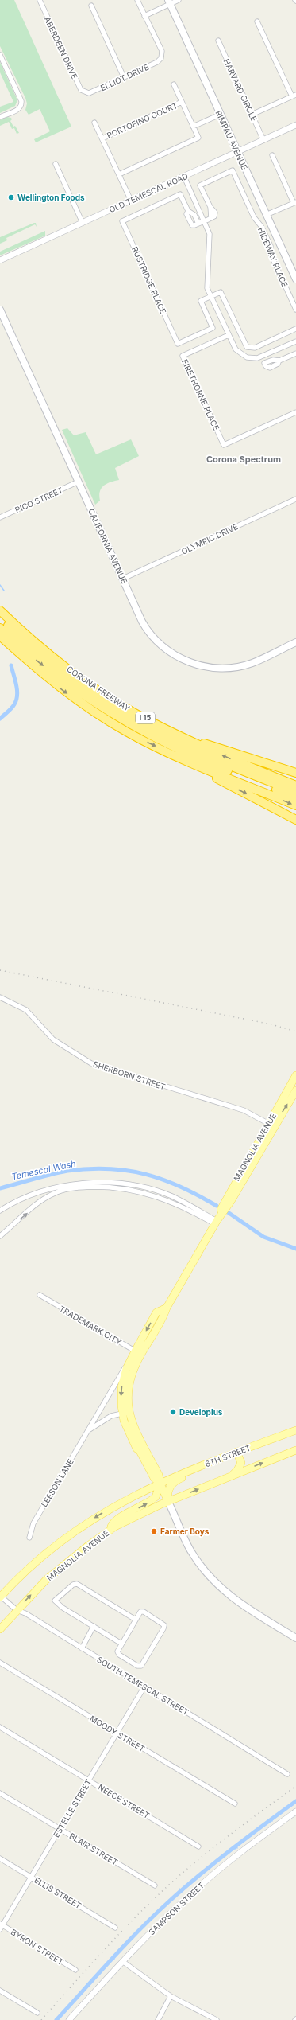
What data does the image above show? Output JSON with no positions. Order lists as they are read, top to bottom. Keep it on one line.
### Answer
{"streets":{"highway":["CORONA FREEWAY","I 15"],"main road":["RIMPAU AVENUE","CALIFORNIA AVENUE","MAGNOLIA AVENUE","6TH STREET"],"street":["ABERDEEN DRIVE","ELLIOT DRIVE","HARVARD CIRCLE","PORTOFINO COURT","OLD TEMESCAL ROAD","HIDEWAY PLACE","RUSTRIDGE PLACE","FIRETHORNE PLACE","PICO STREET","OLYMPIC DRIVE","SHERBORN STREET","TRADEMARK CITY","LEESON LANE","SOUTH TEMESCAL STREET","MOODY STREET","NEECE STREET","ESTELLE STREET","BLAIR STREET","ELLIS STREET","SAMPSON STREET","BYRON STREET"]},"crossings":[["ABERDEEN DRIVE","ELLIOT DRIVE"],["HARVARD CIRCLE","OLD TEMESCAL ROAD"],["RIMPAU AVENUE","OLD TEMESCAL ROAD"],["HIDEWAY PLACE","RUSTRIDGE PLACE"],["PICO STREET","CALIFORNIA AVENUE"],["OLYMPIC DRIVE","CALIFORNIA AVENUE"],["SHERBORN STREET","MAGNOLIA AVENUE"],["MAGNOLIA AVENUE","TRADEMARK CITY"],["MAGNOLIA AVENUE","6TH STREET"],["MAGNOLIA AVENUE","LEESON LANE"],["MAGNOLIA AVENUE","SOUTH TEMESCAL STREET"],["TRADEMARK CITY","LEESON LANE"],["SOUTH TEMESCAL STREET","ESTELLE STREET"],["MOODY STREET","ESTELLE STREET"],["NEECE STREET","ESTELLE STREET"],["ESTELLE STREET","BLAIR STREET"],["ESTELLE STREET","ELLIS STREET"],["ESTELLE STREET","BYRON STREET"]],"districts":["Corona Spectrum"],"water":["Temescal Wash"],"places":["Wellington Foods","Developlus","Farmer Boys"]}
